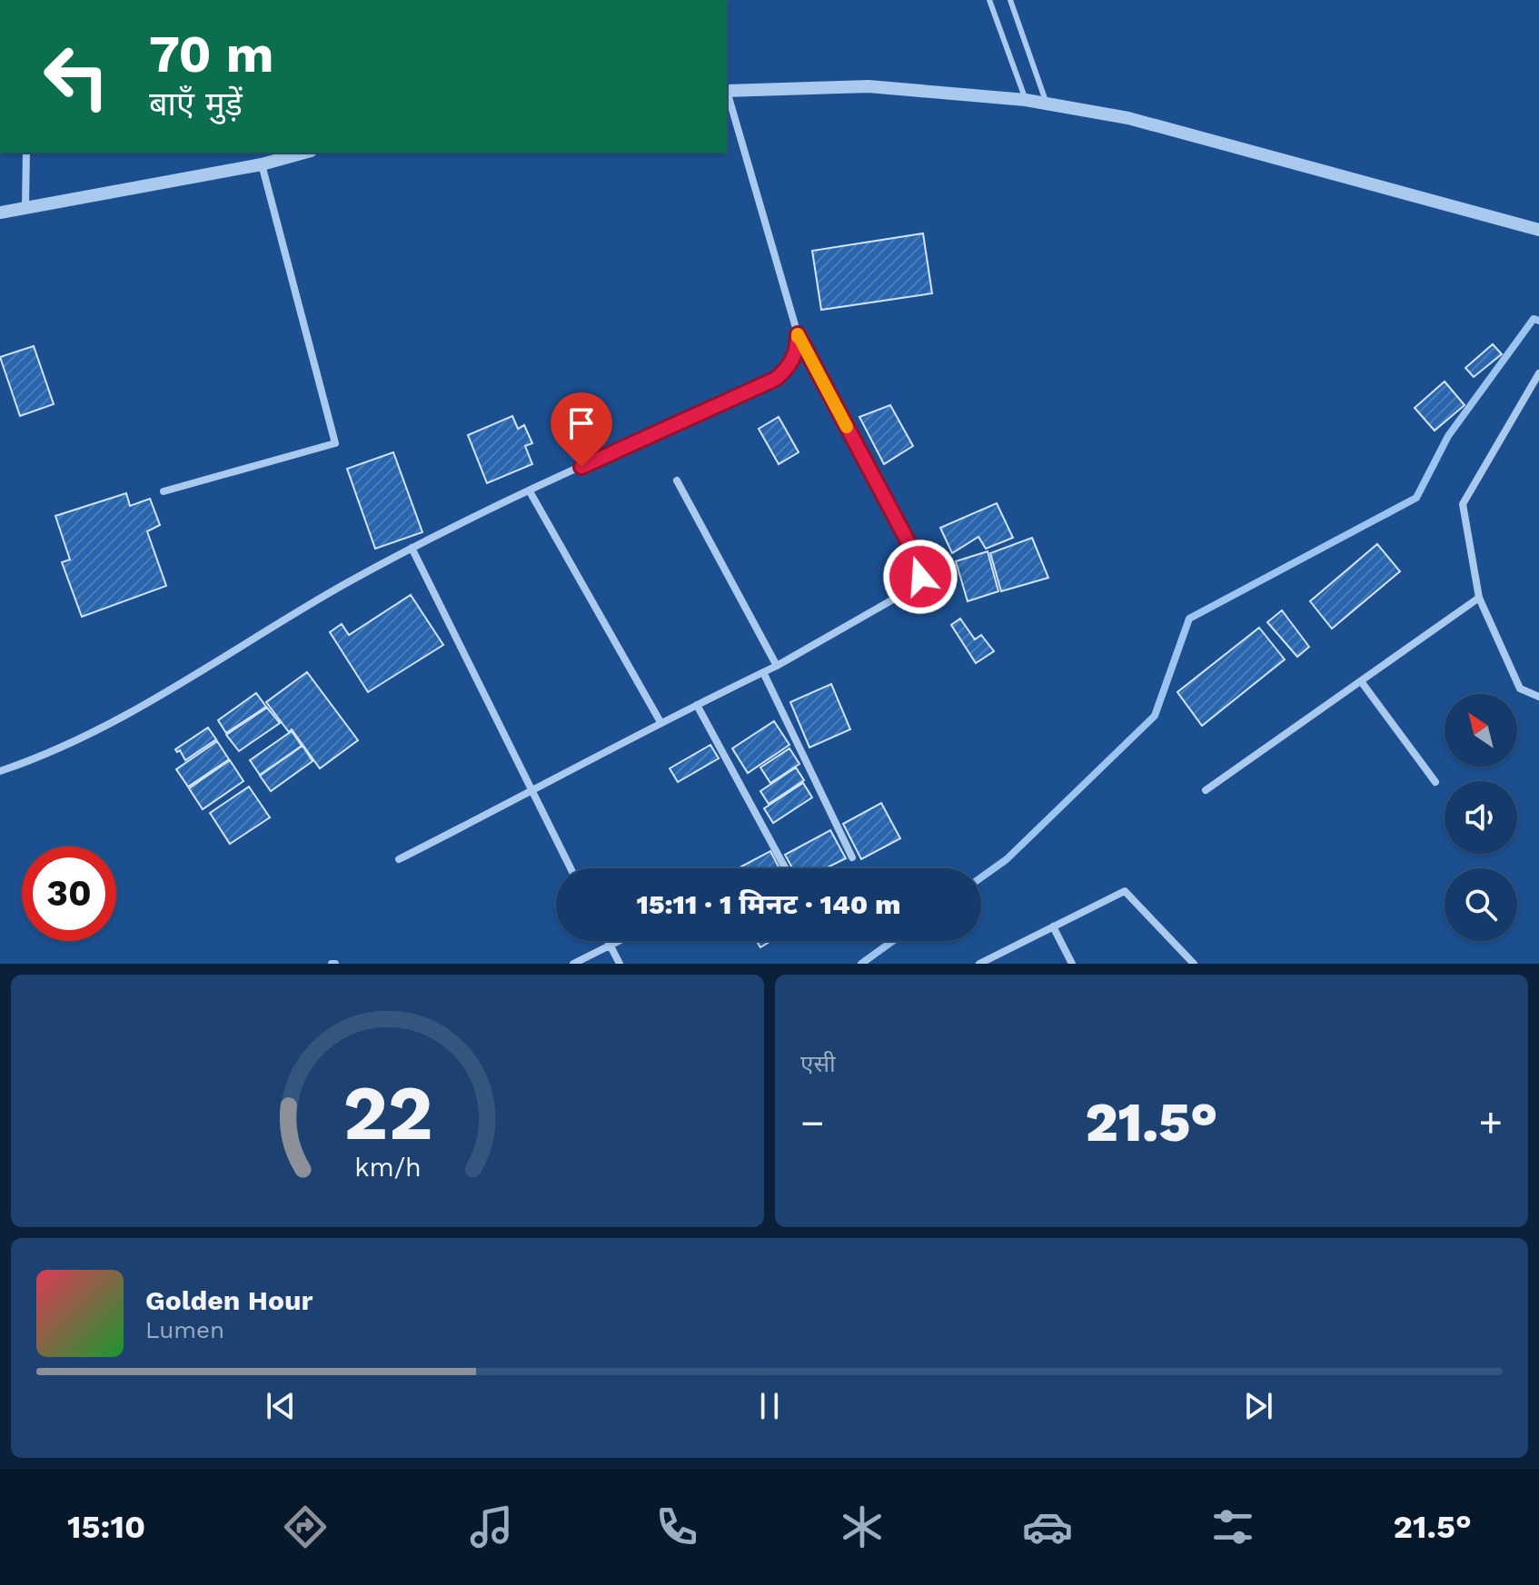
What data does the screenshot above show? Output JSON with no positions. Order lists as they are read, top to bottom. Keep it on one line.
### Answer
{"north":"top left","page":{"turn":["70 m","बाएँ मुड़ें"],"limit":"30","trip":"15:11 · 1 मिनट · 140 m","tile":"एसी","heat":["−","21.5°","+"],"song":["Golden Hour","Lumen"],"tabs":["15:10","21.5°"],"gauge":["22","km/h"]}}
